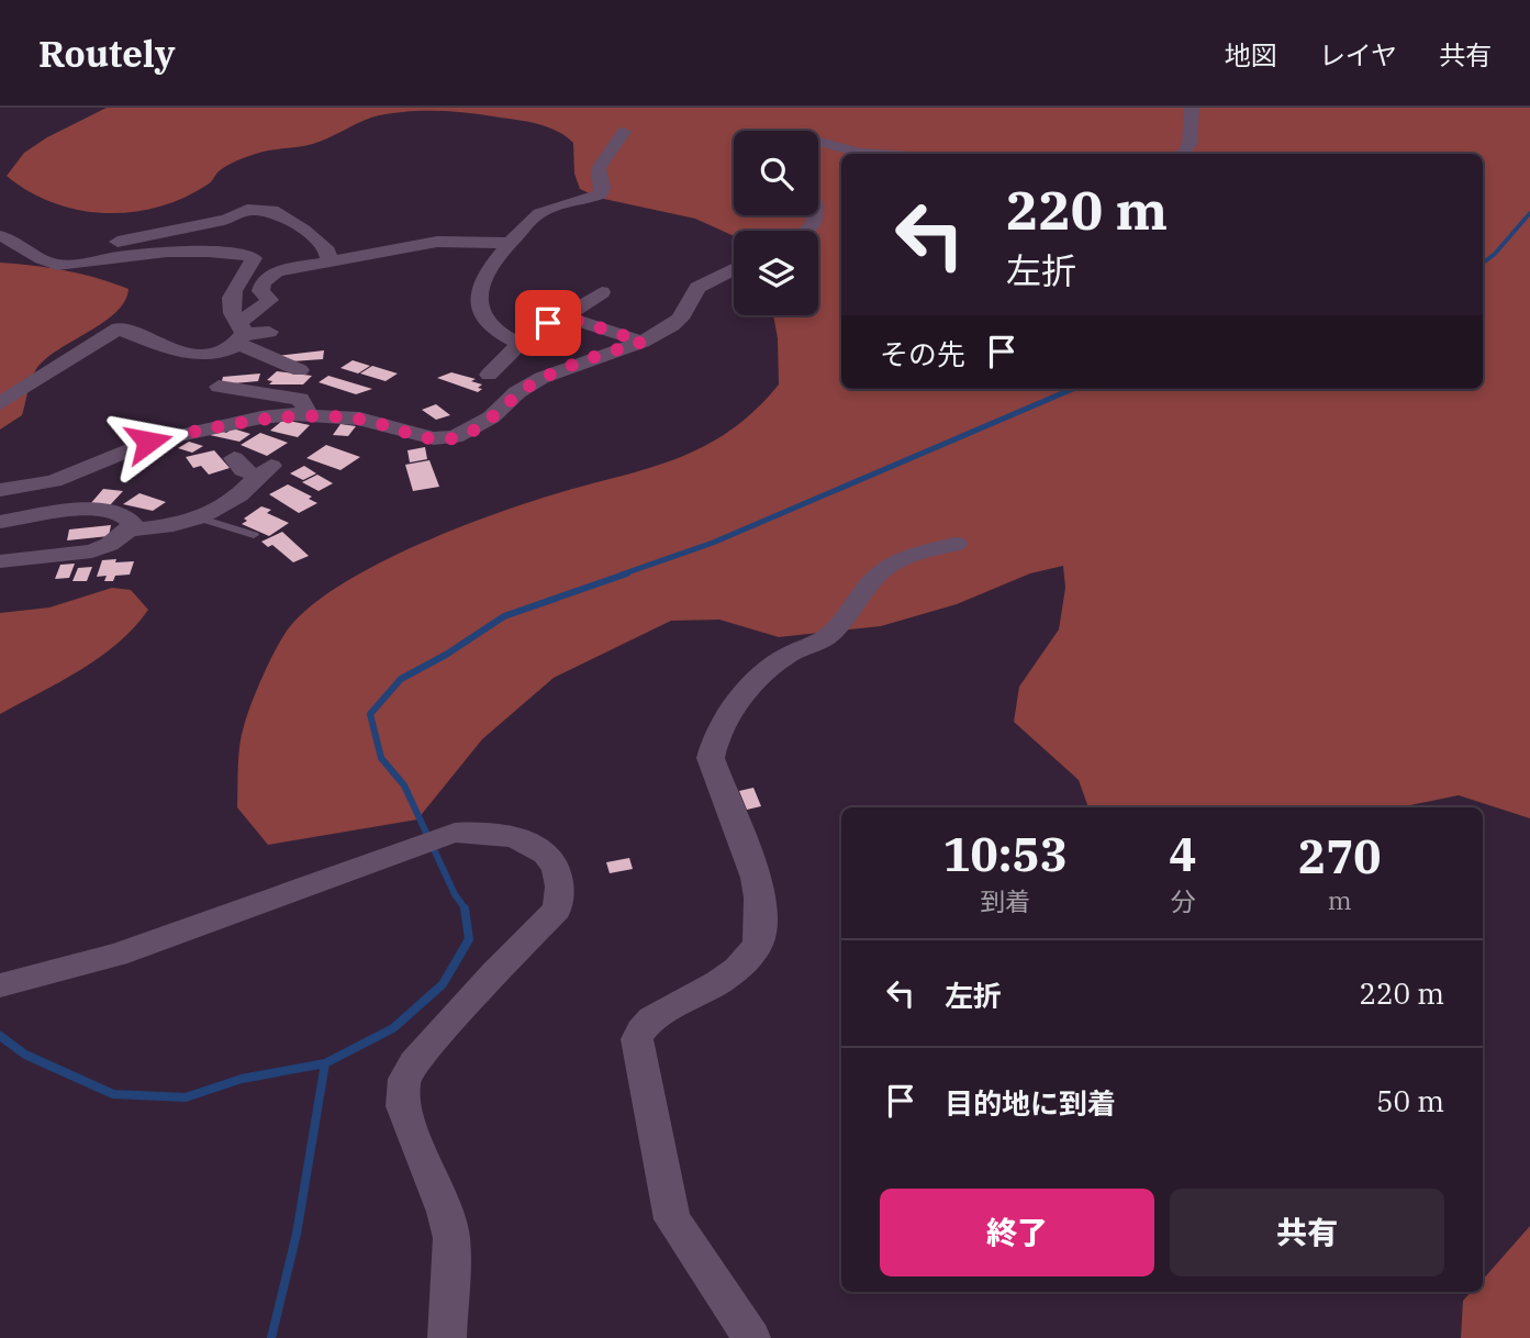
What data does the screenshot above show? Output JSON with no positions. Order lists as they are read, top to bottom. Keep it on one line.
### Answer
{"page":{"header":"Routely","nav":["地図","レイヤ","共有"],"turn":["220 m","左折"],"then":"その先","eta":["10:53","到着","4","分","270","m"],"list":[{"name":"左折","value":"220 m"},{"name":"目的地に到着","value":"50 m"}],"buttons":["終了","共有"]}}
